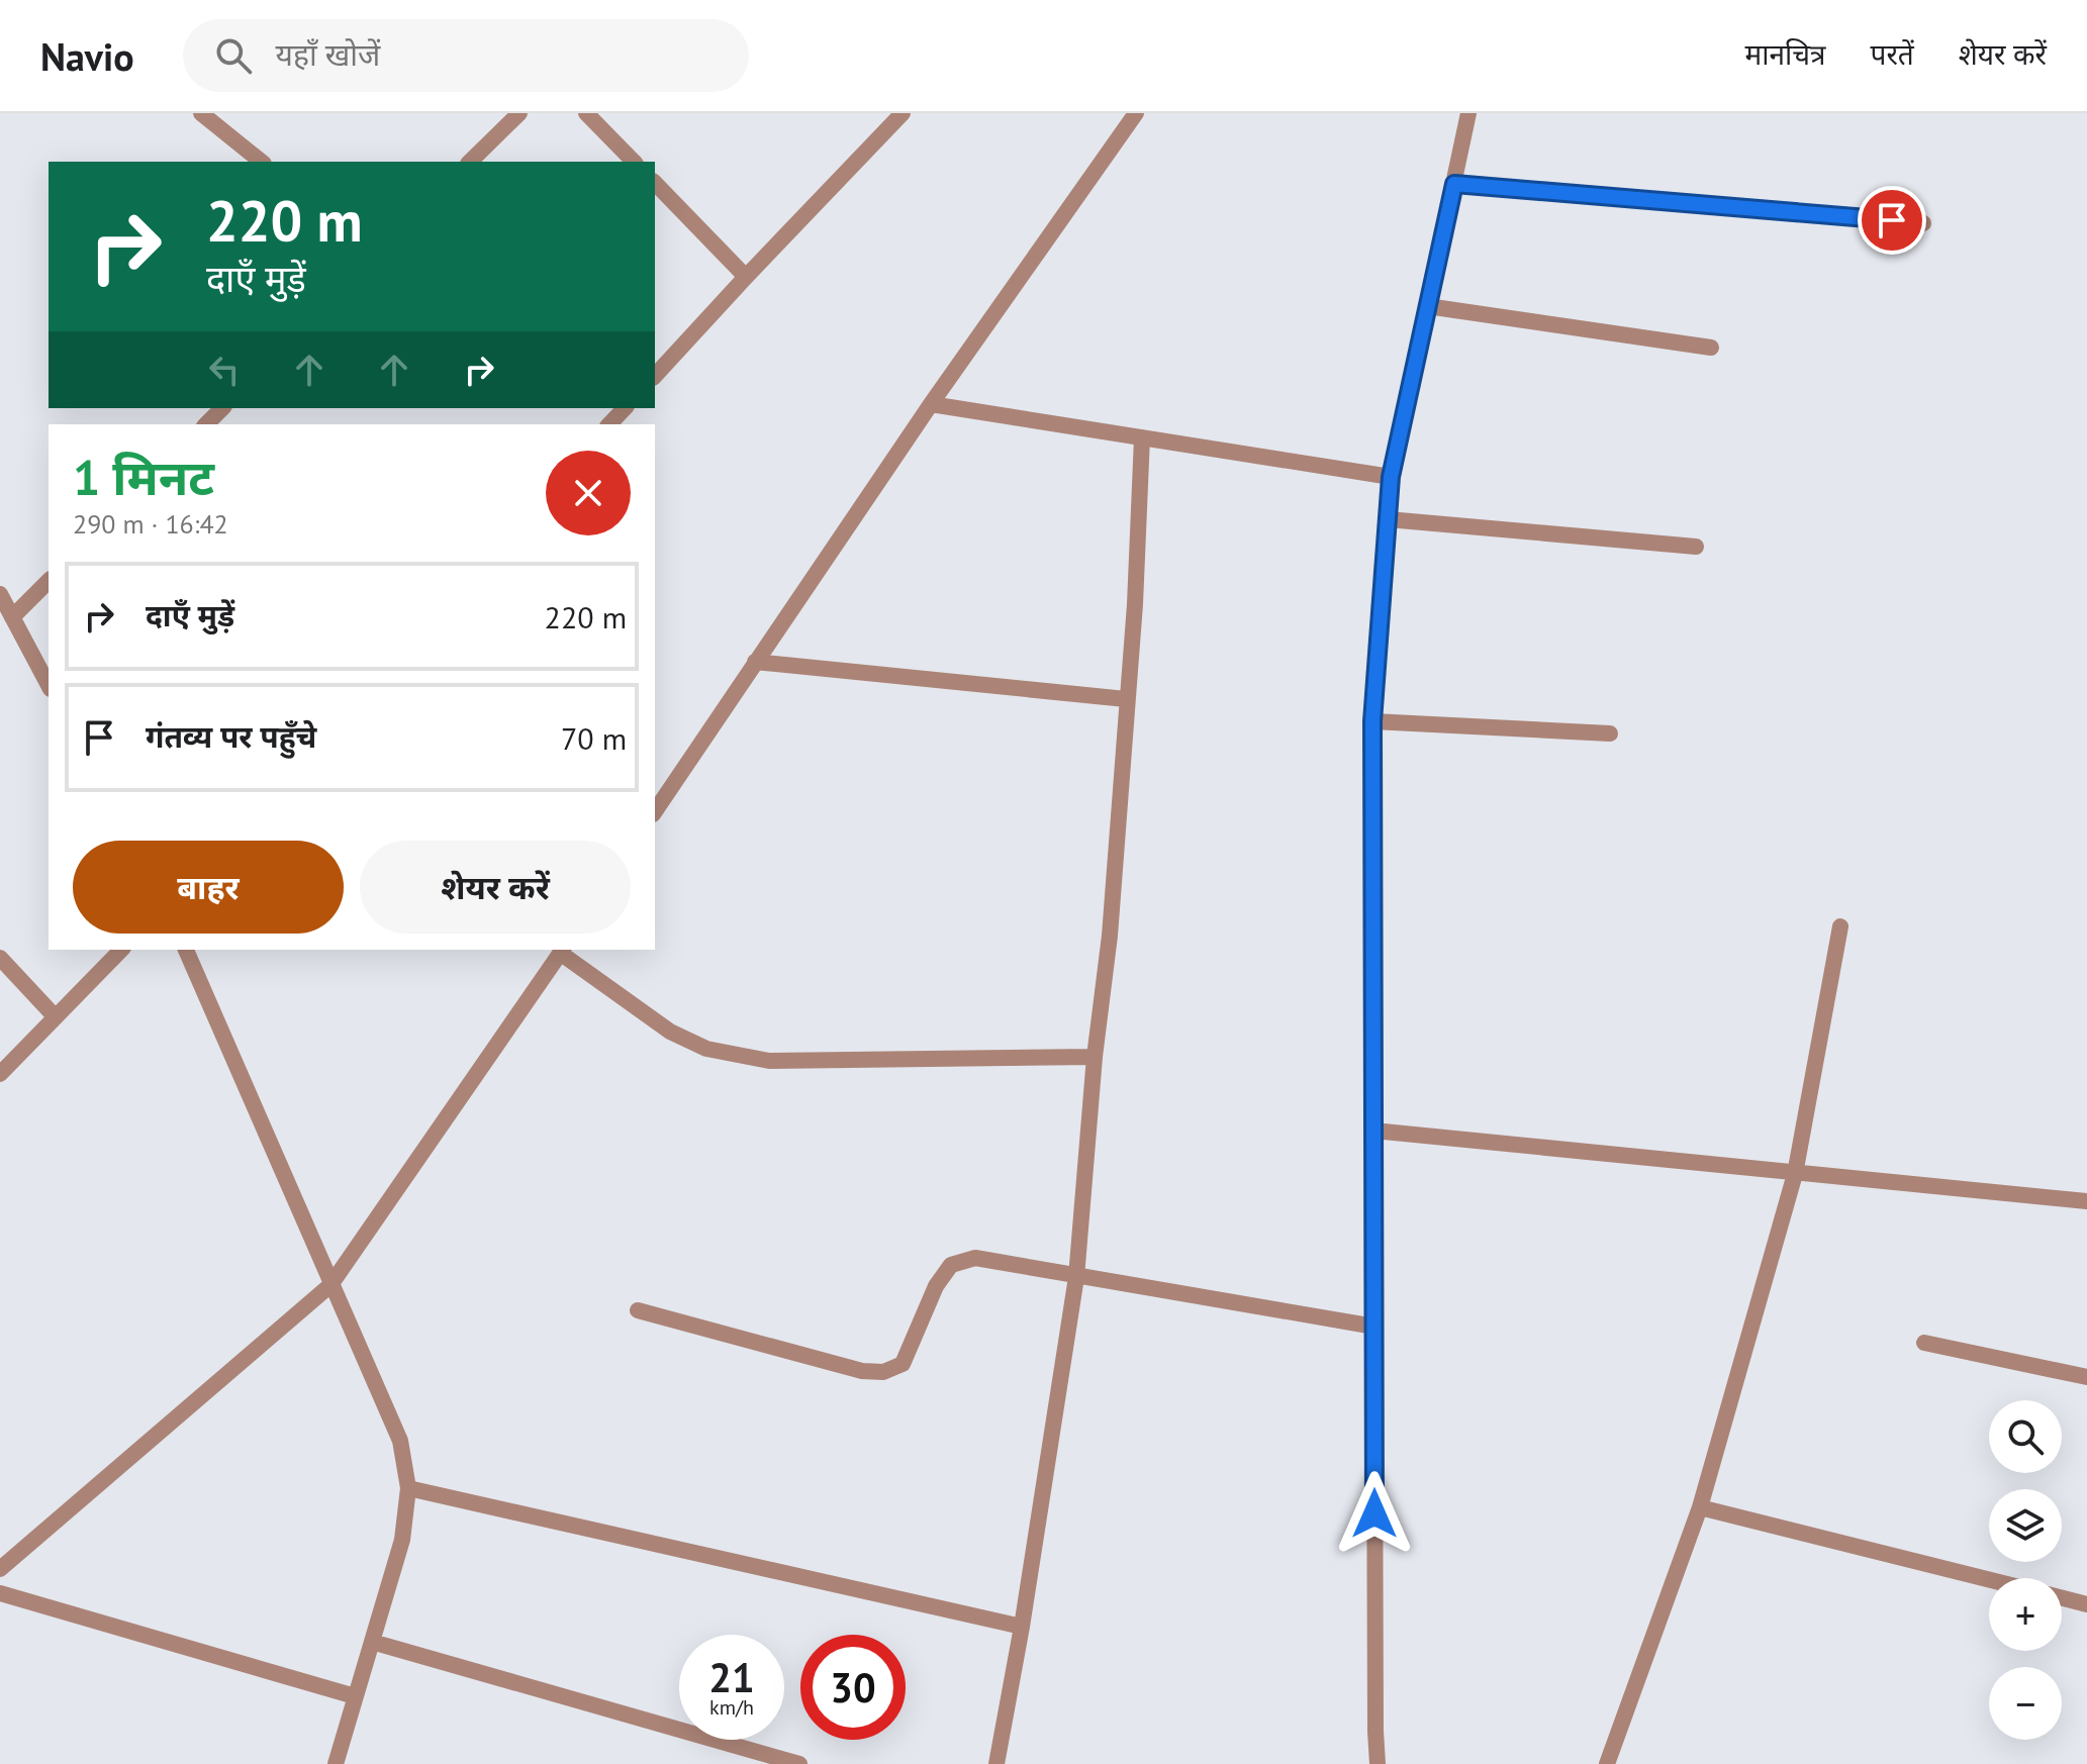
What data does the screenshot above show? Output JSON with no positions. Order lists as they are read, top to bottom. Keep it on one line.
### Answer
{"page":{"header":"Navio","search":"यहाँ खोजें","nav":["मानचित्र","परतें","शेयर करें"],"turn":["220 m","दाएँ मुड़ें"],"heading":["1 मिनट","290 m · 16:42"],"list":[{"name":"दाएँ मुड़ें","value":"220 m"},{"name":"गंतव्य पर पहुँचे","value":"70 m"}],"buttons":["बाहर","शेयर करें"],"map_buttons":["+","−"],"speed":"21 km/h","limit":"30"}}
